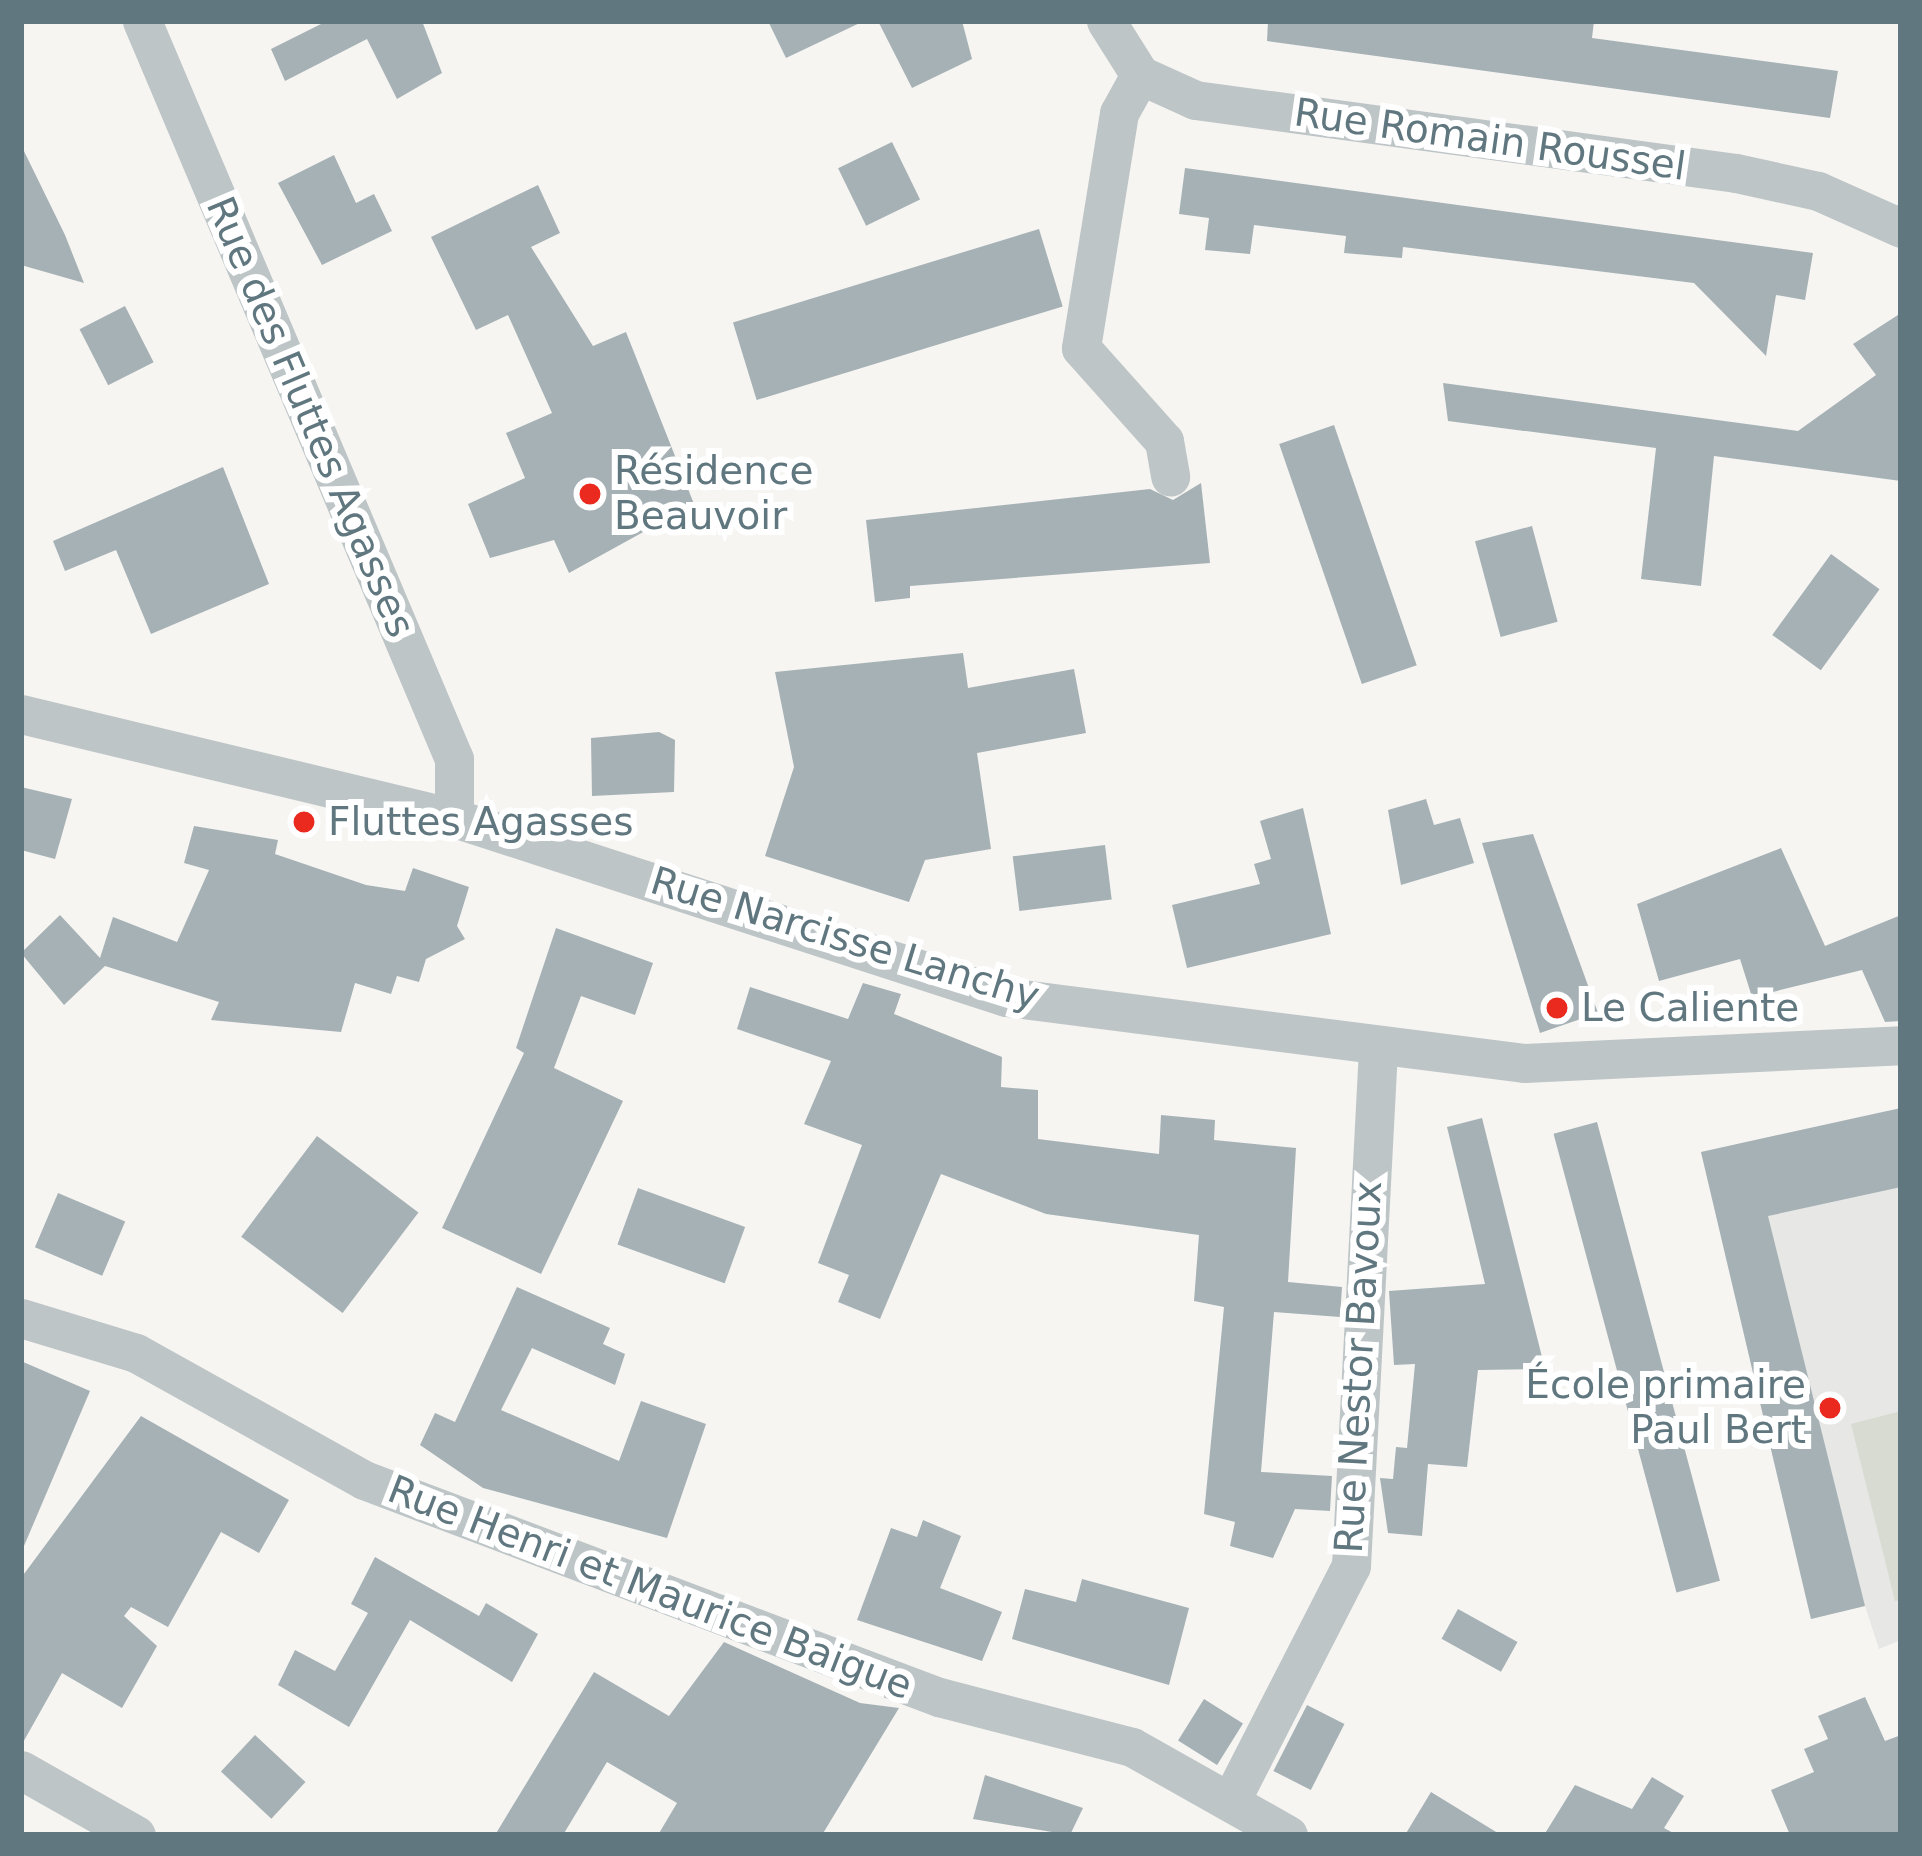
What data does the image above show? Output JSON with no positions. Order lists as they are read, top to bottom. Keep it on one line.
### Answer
{"streets":{"street":["Rue Romain Roussel","Rue des Fluttes Agasses","Rue Narcisse Lanchy","Rue Nestor Bavoux","Rue Henri et Maurice Baigue"]},"crossings":[["Rue des Fluttes Agasses","Rue Narcisse Lanchy"],["Rue Narcisse Lanchy","Rue Nestor Bavoux"],["Rue Nestor Bavoux","Rue Henri et Maurice Baigue"]],"places":["Résidence Beauvoir","Fluttes Agasses","Le Caliente","École primaire Paul Bert"]}
